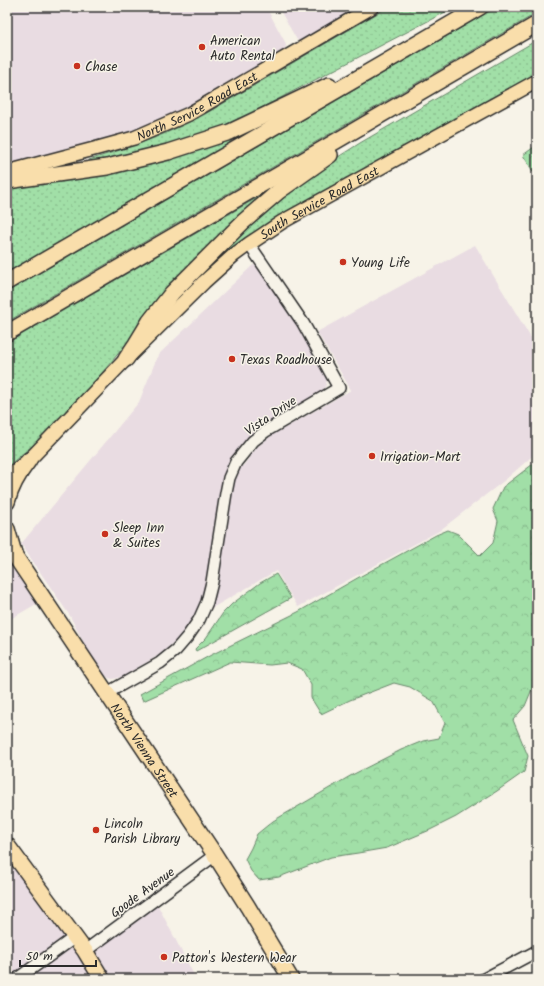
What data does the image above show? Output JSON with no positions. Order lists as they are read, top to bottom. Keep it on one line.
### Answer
{"streets":{"highway":["North Vienna Street"],"main road":["North Service Road East","South Service Road East"],"street":["Vista Drive","Goode Avenue"]},"crossings":[["South Service Road East","Vista Drive"],["Vista Drive","North Vienna Street"],["North Vienna Street","Goode Avenue"]],"places":["American Auto Rental","Chase","Young Life","Texas Roadhouse","Irrigation-Mart","Sleep Inn & Suites","Lincoln Parish Library","Patton's Western Wear"],"scale_bar":"50 m"}
